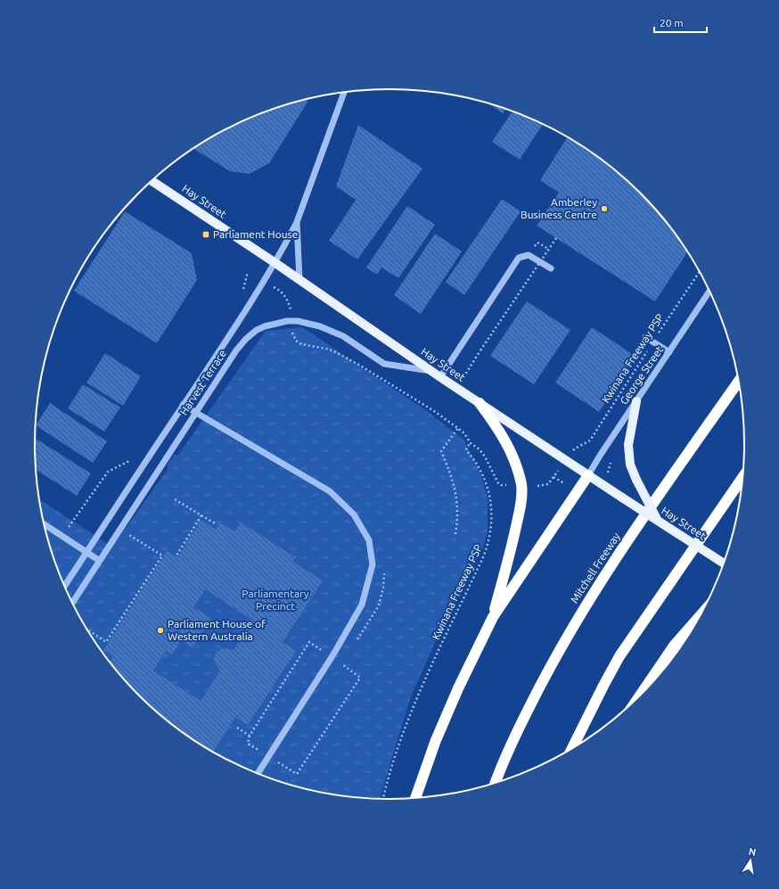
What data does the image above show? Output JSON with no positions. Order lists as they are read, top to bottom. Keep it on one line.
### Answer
{"streets":{"highway":["Mitchell Freeway"],"main road":["Hay Street"],"street":["George Street","Harvest Terrace"],"path":["Kwinana Freeway PSP"]},"crossings":[["Hay Street","George Street"],["Hay Street","Harvest Terrace"]],"parks":["Parliamentary Precinct"],"places":{"other":["Amberley Business Centre","Parliament House of Western Australia"],"transit":["Parliament House"]},"scale_bar":"20 m","north":"top"}
